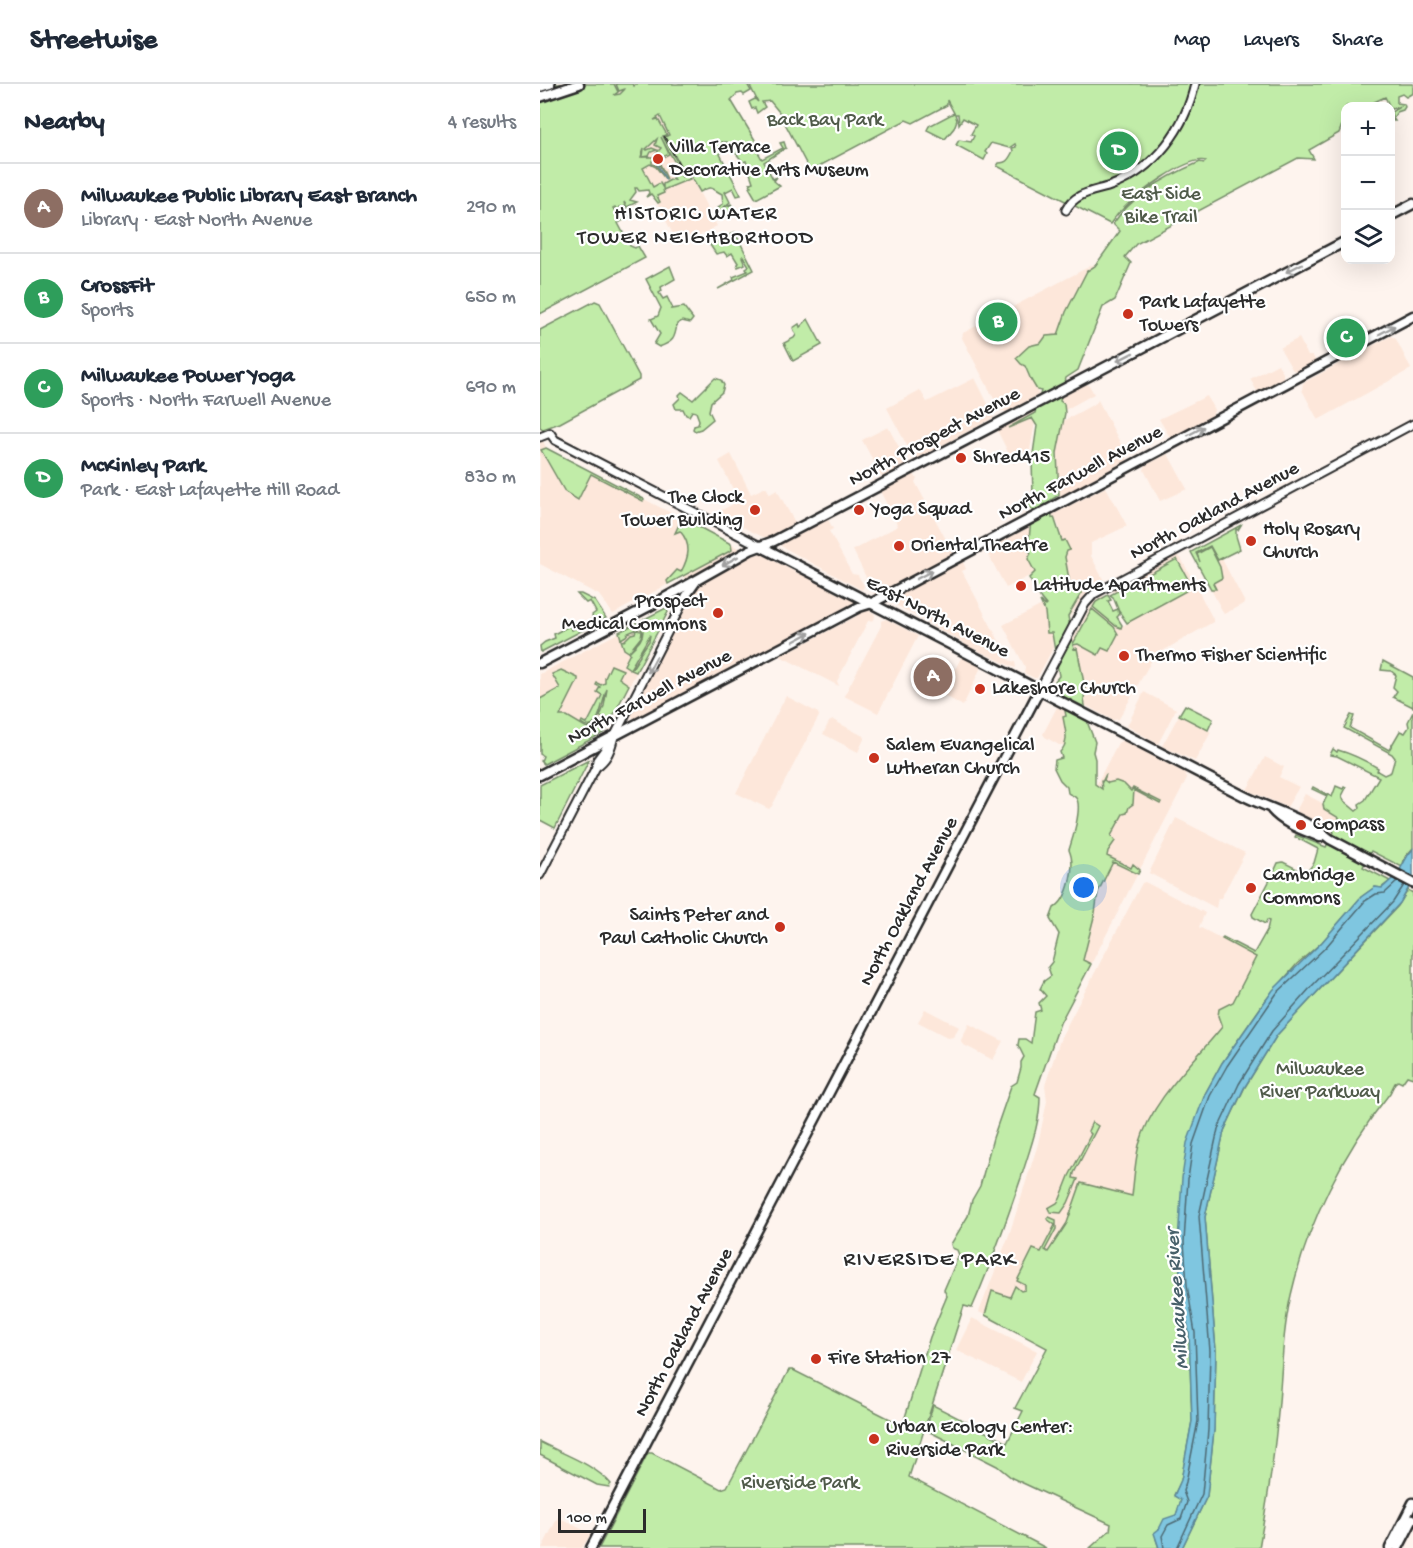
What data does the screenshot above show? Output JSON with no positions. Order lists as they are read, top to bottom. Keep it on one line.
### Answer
{"streets":{"main road":["North Prospect Avenue","North Farwell Avenue","North Oakland Avenue","East North Avenue"]},"crossings":[["North Prospect Avenue","East North Avenue"],["North Farwell Avenue","East North Avenue"],["North Oakland Avenue","East North Avenue"]],"one_way":["North Prospect Avenue","North Farwell Avenue"],"districts":["HISTORIC WATER TOWER NEIGHBORHOOD","RIVERSIDE PARK"],"water":["Milwaukee River"],"parks":["Back Bay Park","East Side Bike Trail","Milwaukee River Parkway","Riverside Park"],"places":["Villa Terrace Decorative Arts Museum","Park Lafayette Towers","Shred415","The Clock Tower Building","Yoga Squad","Holy Rosary Church","Oriental Theatre","Latitude Apartments","Prospect Medical Commons","Thermo Fisher Scientific","Lakeshore Church","Salem Evangelical Lutheran Church","Compass","Cambridge Commons","Saints Peter and Paul Catholic Church","Fire Station 27","Urban Ecology Center: Riverside Park"],"scale_bar":"100 m","page":{"header":"Streetwise","nav":["Map","Layers","Share"],"heading":["Nearby","4 results"],"map_buttons":["+","−"],"pins":["D","B","C","A"],"list":[{"mark":"A","name":"Milwaukee Public Library East Branch","note":"Library · East North Avenue","value":"290 m"},{"mark":"B","name":"CrossFit","note":"Sports","value":"650 m"},{"mark":"C","name":"Milwaukee Power Yoga","note":"Sports · North Farwell Avenue","value":"690 m"},{"mark":"D","name":"McKinley Park","note":"Park · East Lafayette Hill Road","value":"830 m"}],"scale":"100 m"}}
